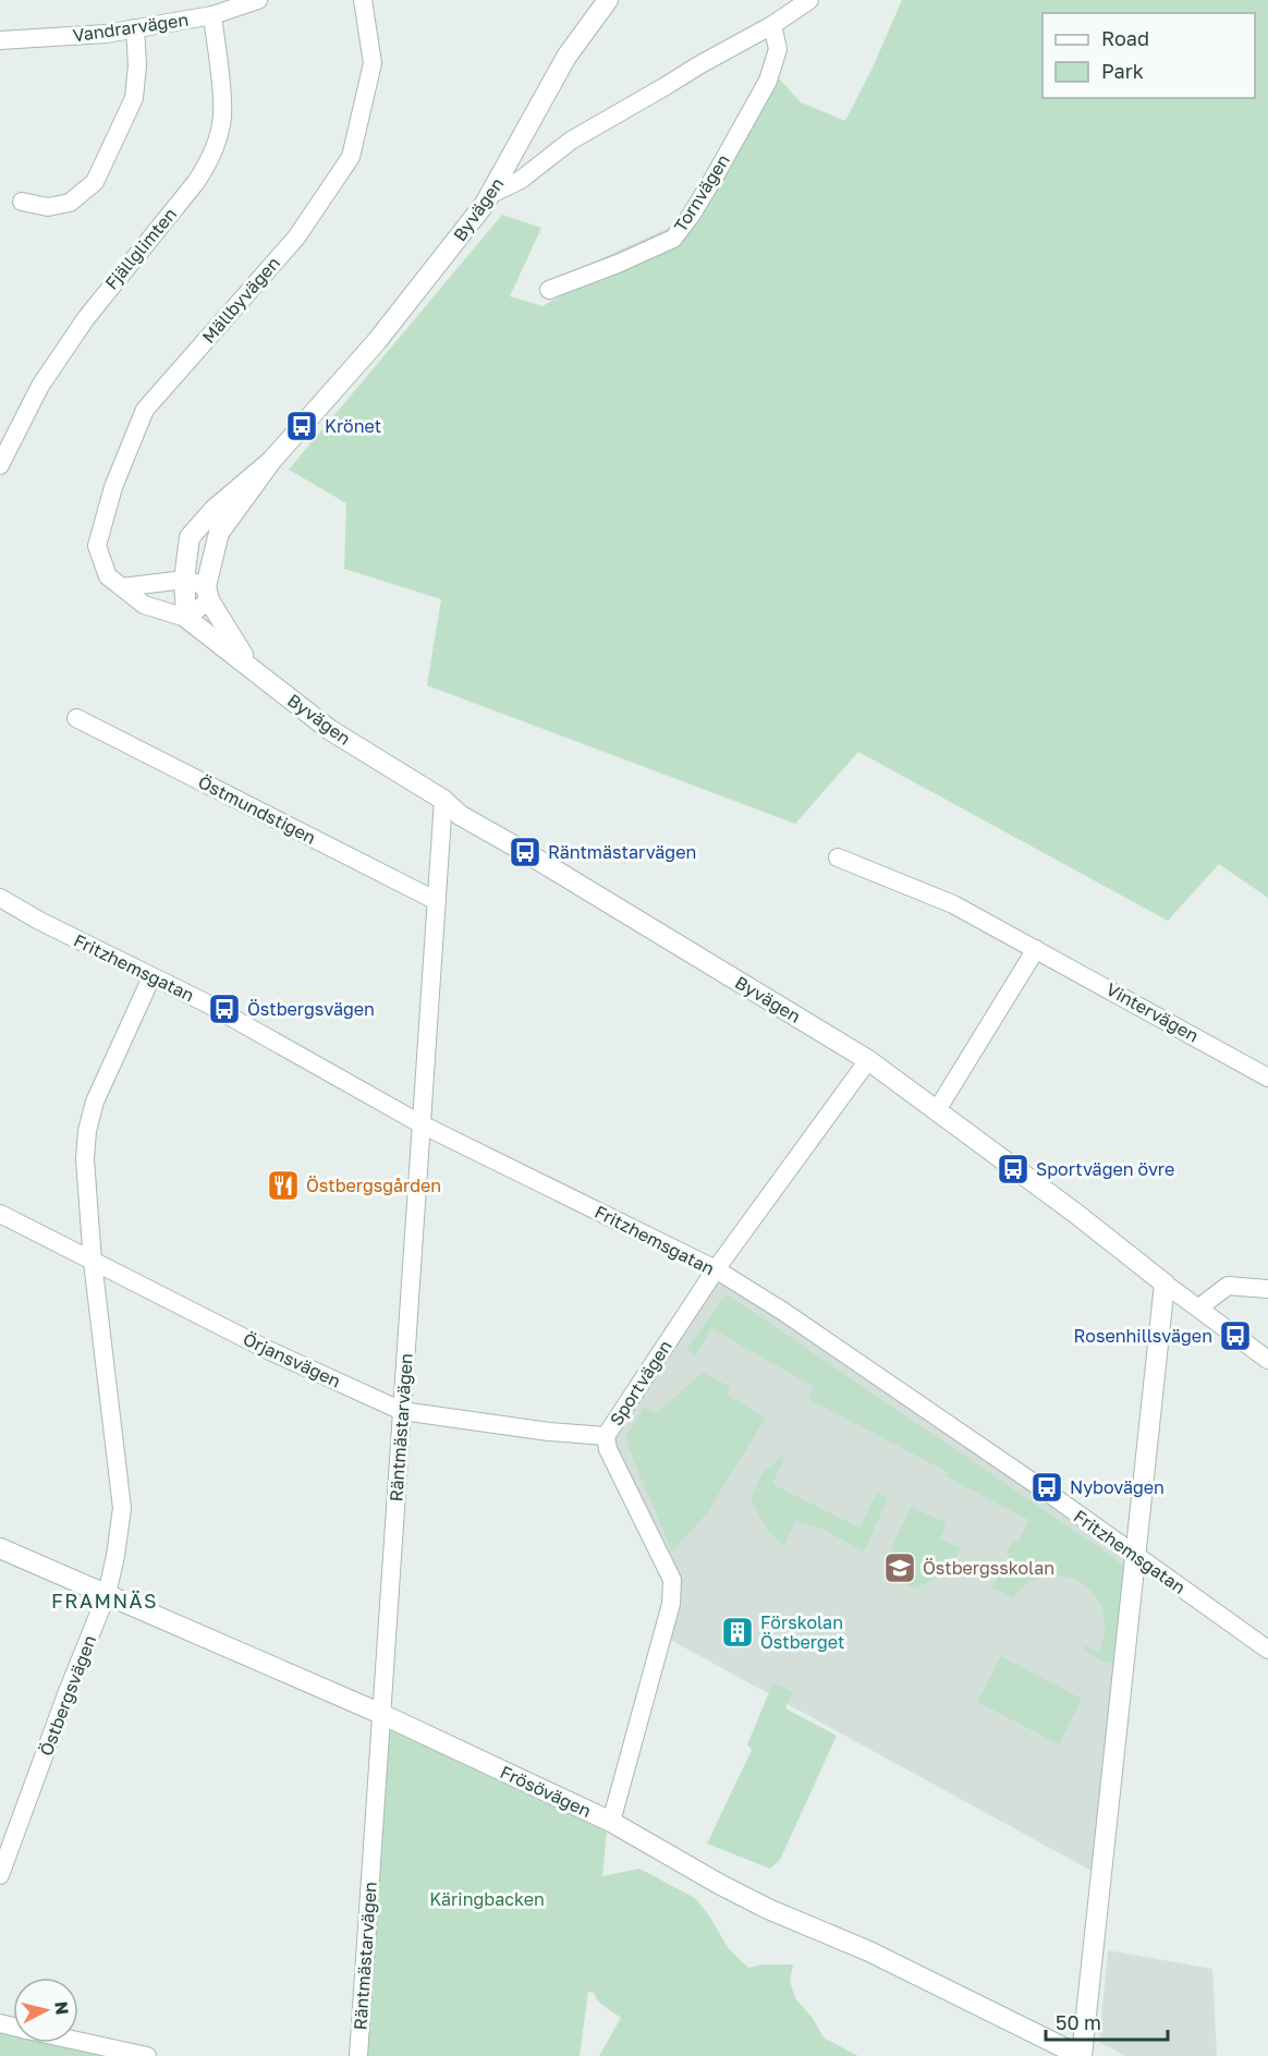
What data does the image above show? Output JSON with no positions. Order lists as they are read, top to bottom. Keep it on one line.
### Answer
{"streets":{"street":["Vandrarvägen","Tornvägen","Byvägen","Fjällglimten","Mällbyvägen","Östmundstigen","Fritzhemsgatan","Vintervägen","Örjansvägen","Sportvägen","Räntmästarvägen","Östbergsvägen","Frösövägen"]},"crossings":[["Vandrarvägen","Fjällglimten"],["Byvägen","Mällbyvägen"],["Byvägen","Sportvägen"],["Byvägen","Räntmästarvägen"],["Östmundstigen","Räntmästarvägen"],["Fritzhemsgatan","Sportvägen"],["Fritzhemsgatan","Räntmästarvägen"],["Fritzhemsgatan","Östbergsvägen"],["Örjansvägen","Sportvägen"],["Örjansvägen","Räntmästarvägen"],["Örjansvägen","Östbergsvägen"],["Sportvägen","Frösövägen"],["Räntmästarvägen","Frösövägen"],["Östbergsvägen","Frösövägen"]],"districts":["FRAMNÄS"],"parks":["Käringbacken"],"places":{"bus stop":["Krönet","Räntmästarvägen","Östbergsvägen","Sportvägen övre","Rosenhillsvägen","Nybovägen"],"restaurant":["Östbergsgården"],"school or university":["Östbergsskolan"],"building":["Förskolan Östberget"]},"legend":["Road","Park"],"scale_bar":"50 m","north":"right"}
